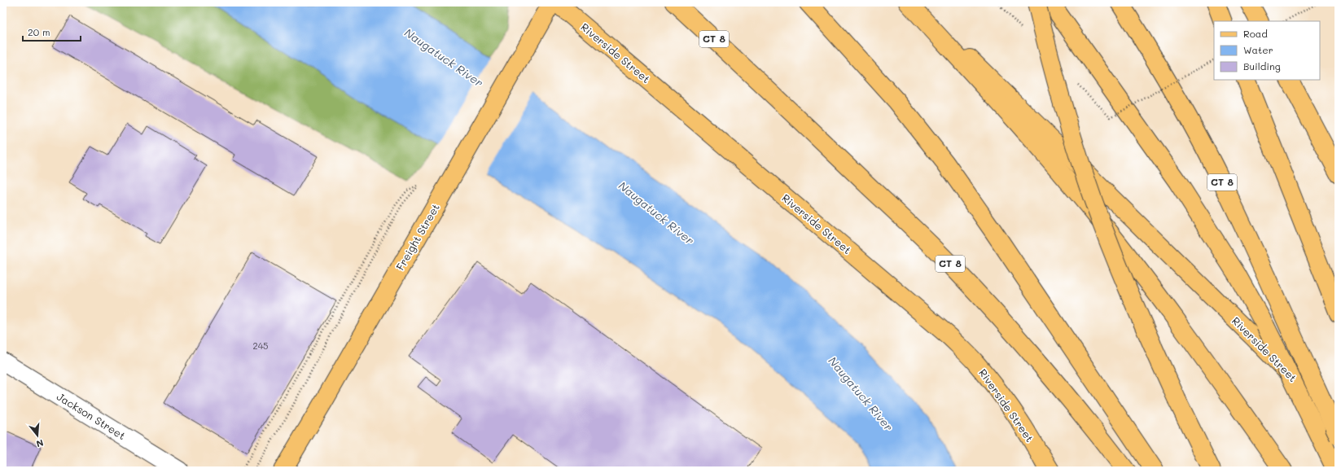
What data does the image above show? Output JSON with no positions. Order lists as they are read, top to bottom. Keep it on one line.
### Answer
{"streets":{"main road":["CT 8","Riverside Street","Freight Street"],"street":["Jackson Street"]},"water":["Naugatuck River"],"house_numbers":["245"],"legend":["Road","Water","Building"],"scale_bar":"20 m","north":"bottom"}
